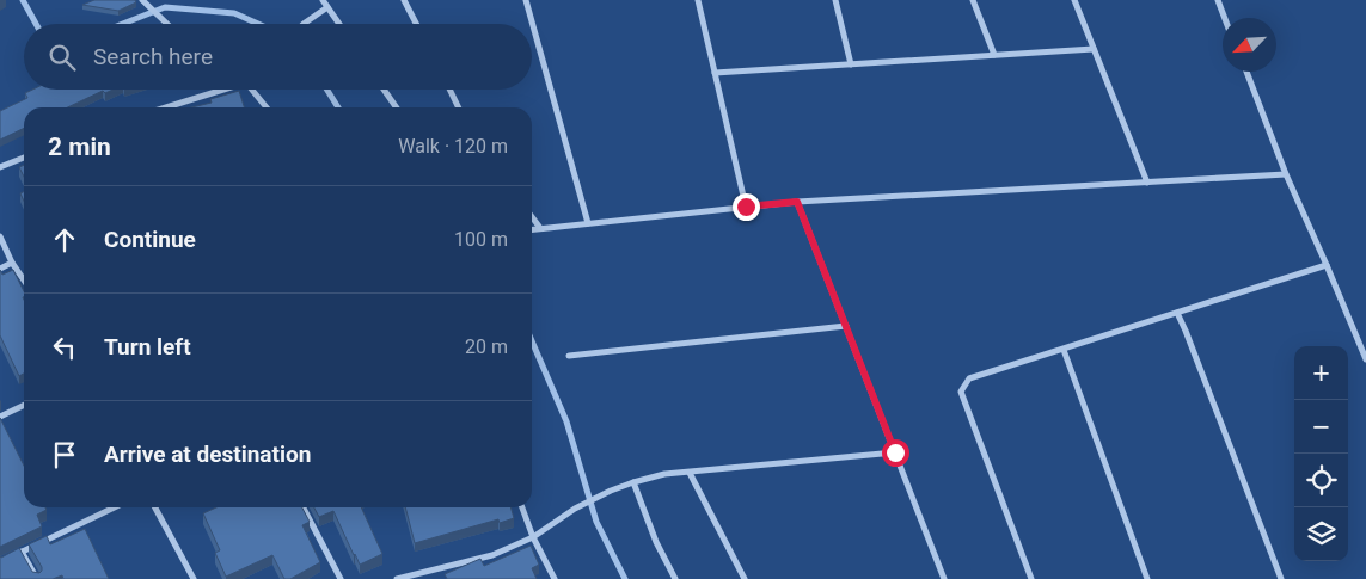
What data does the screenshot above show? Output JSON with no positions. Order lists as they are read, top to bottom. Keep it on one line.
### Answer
{"north":"bottom left","page":{"search":"Search here","heading":["2 min","Walk · 120 m"],"list":[["Continue","100 m"],["Turn left","20 m"],"Arrive at destination"],"map_buttons":["+","−"]}}
